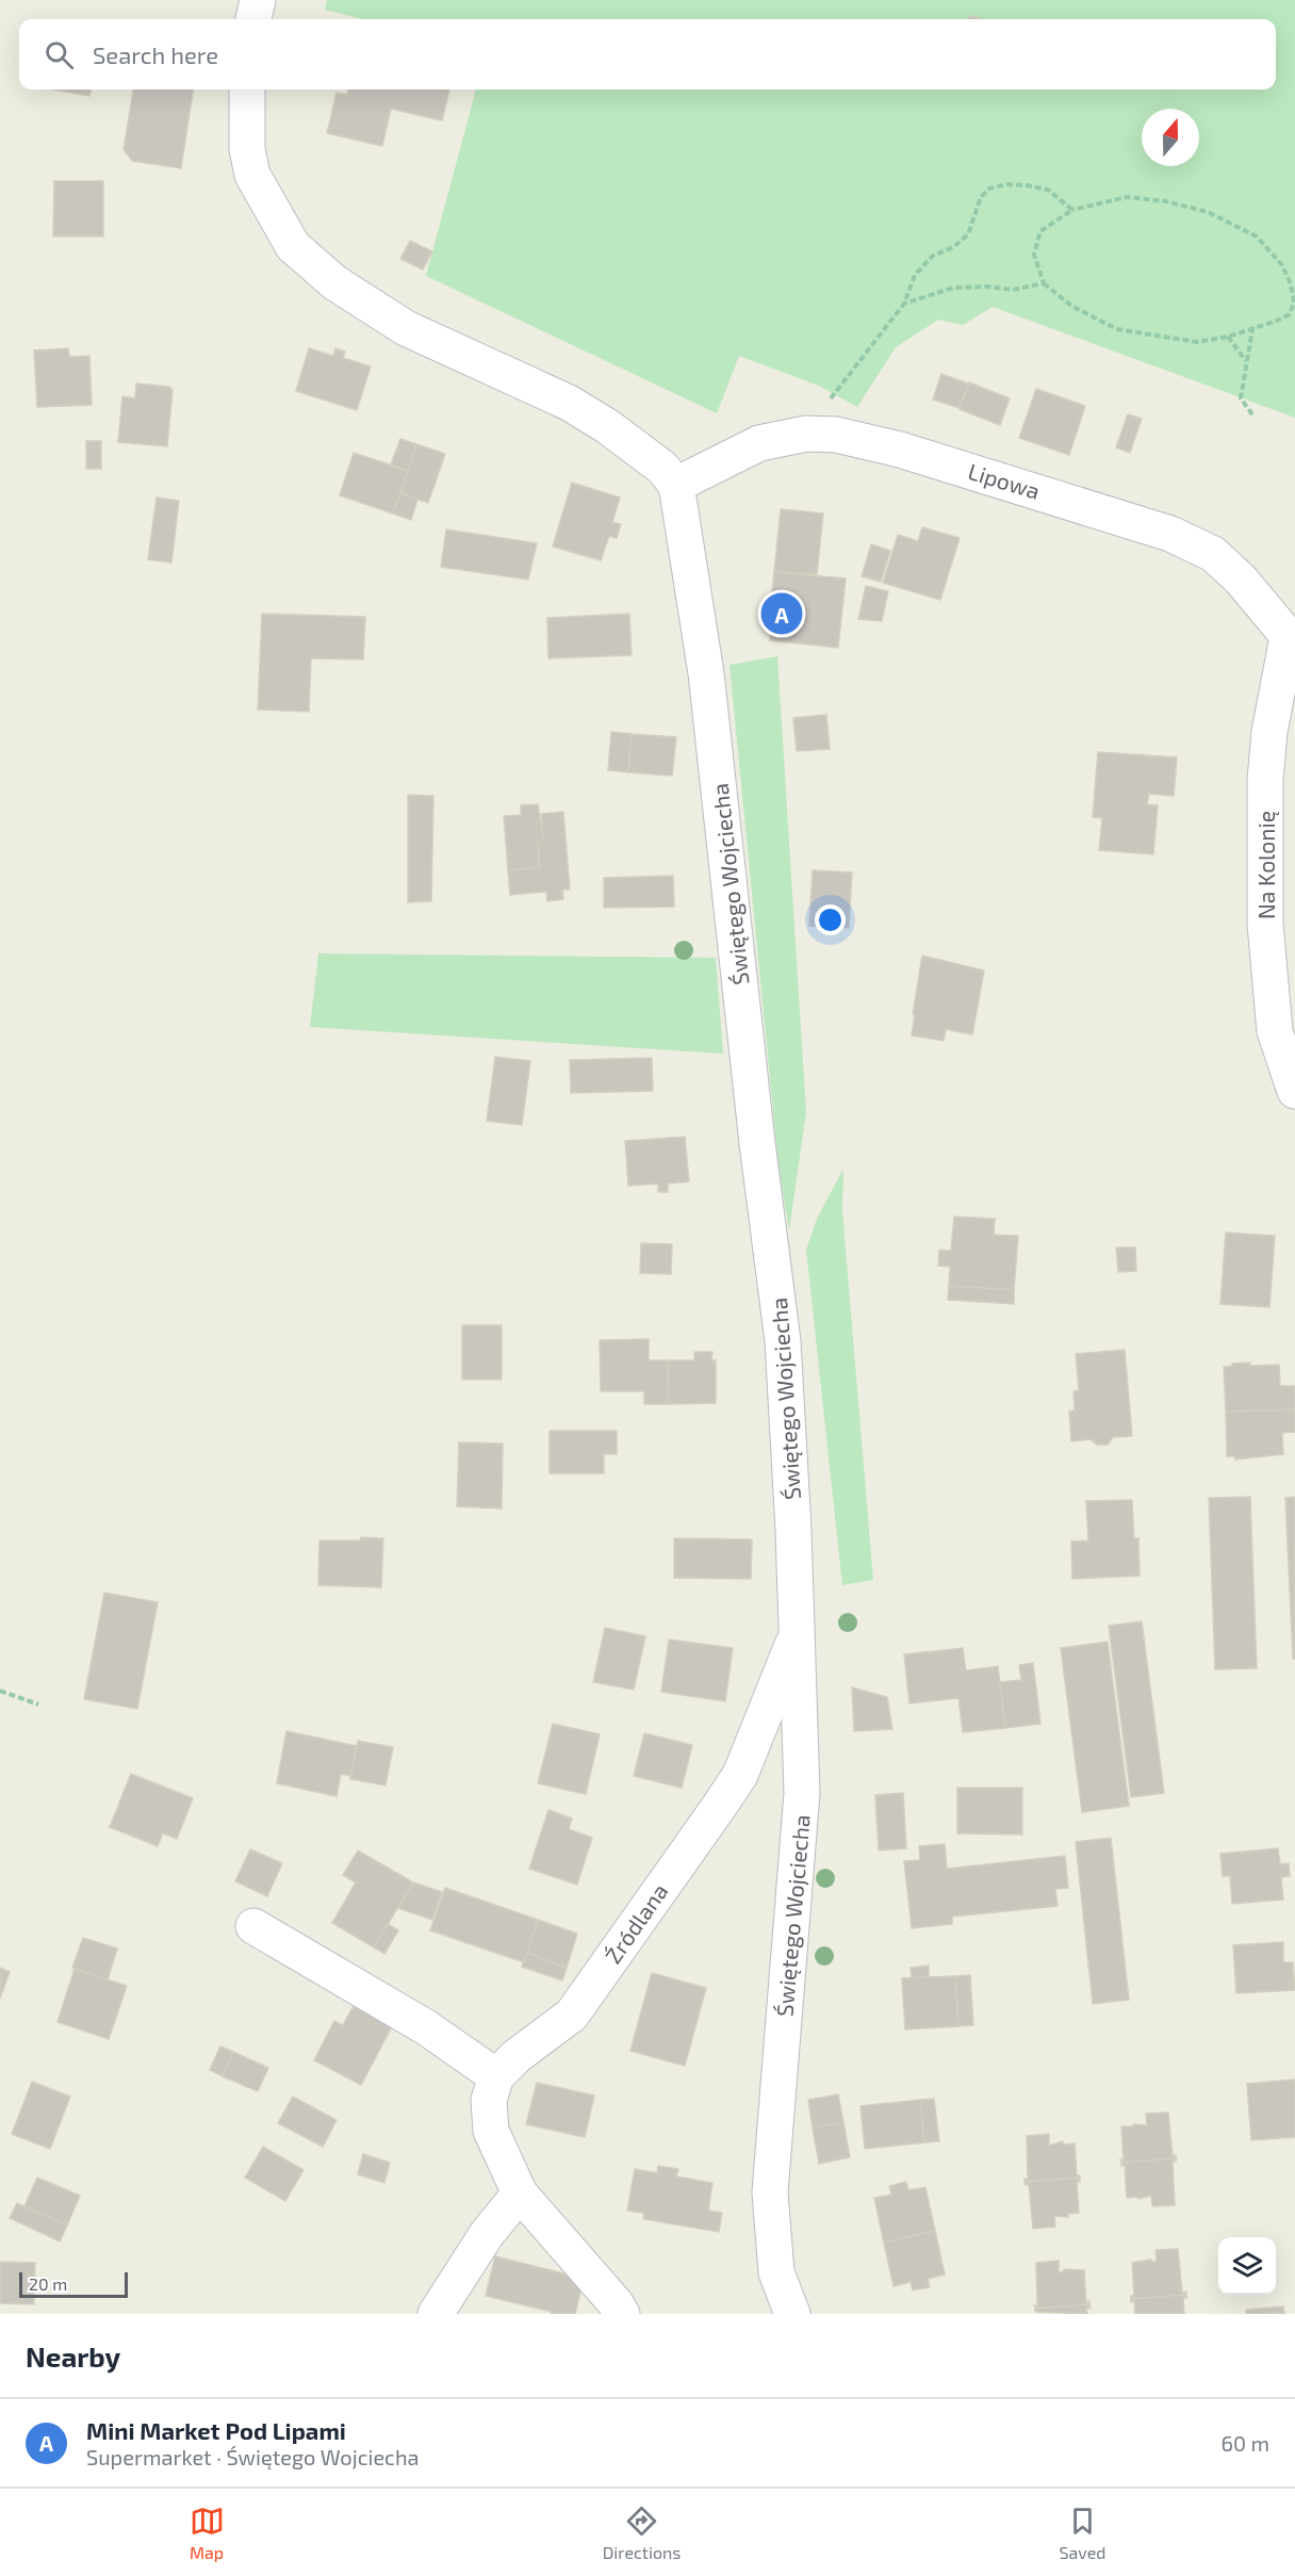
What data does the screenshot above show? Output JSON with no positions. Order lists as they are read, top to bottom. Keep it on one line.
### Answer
{"streets":{"street":["Lipowa","Na Kolonię","Świętego Wojciecha","Źródlana"]},"crossings":[["Lipowa","Na Kolonię"],["Lipowa","Świętego Wojciecha"],["Świętego Wojciecha","Źródlana"]],"scale_bar":"20 m","north":"top","page":{"search":"Search here","pins":"A","scale":"20 m","heading":"Nearby","list":[{"mark":"A","name":"Mini Market Pod Lipami","note":"Supermarket · Świętego Wojciecha","value":"60 m"}],"nav":["Map","Directions","Saved"]}}
